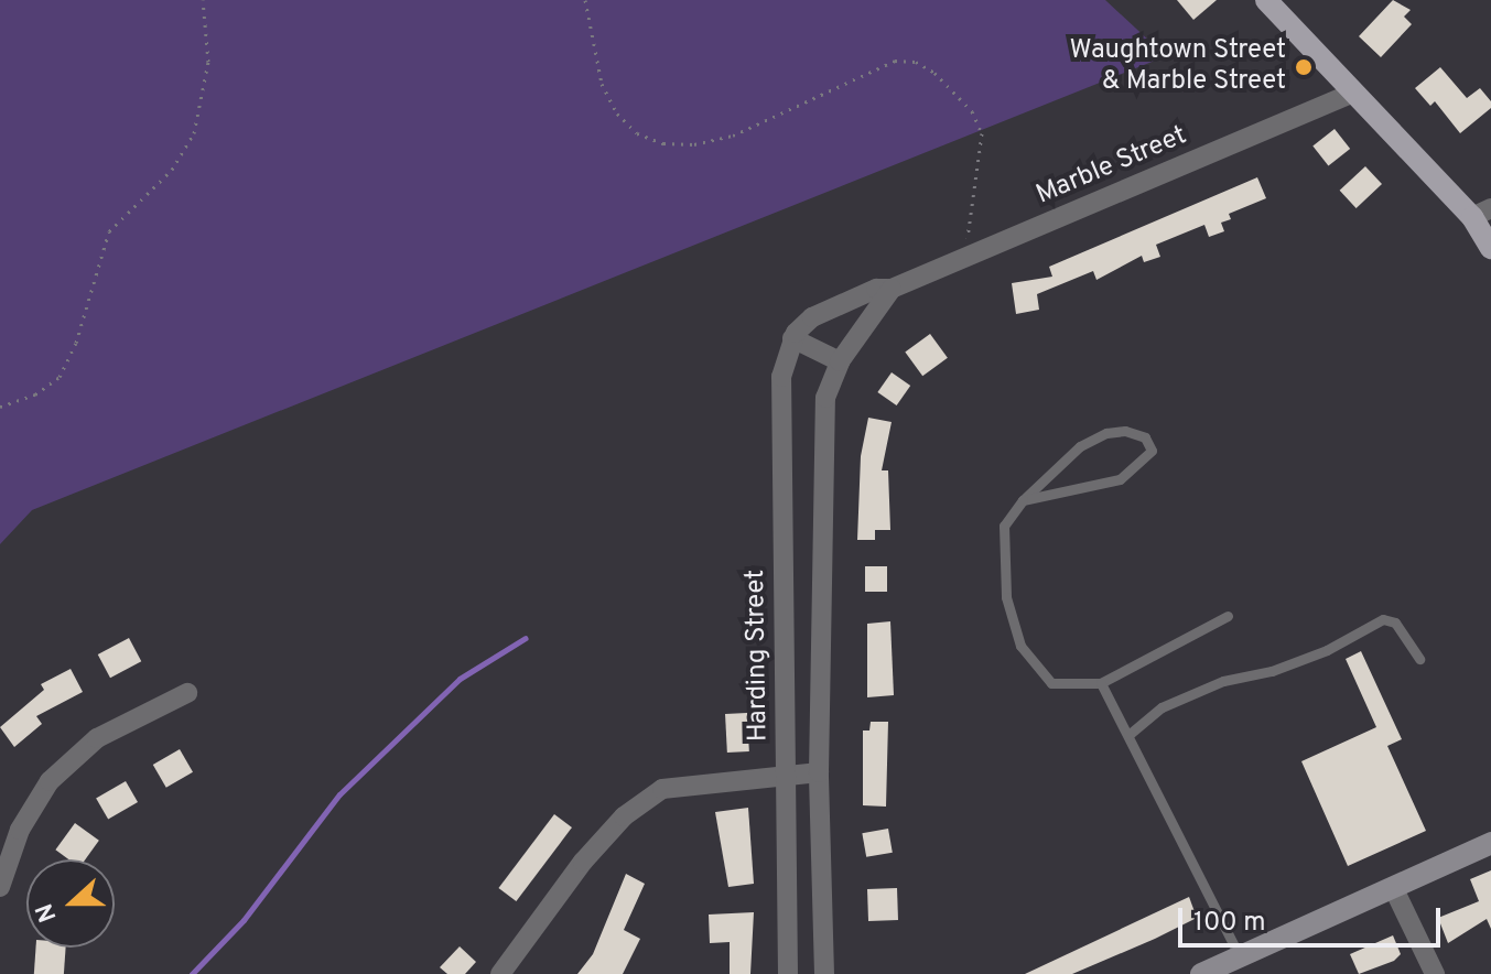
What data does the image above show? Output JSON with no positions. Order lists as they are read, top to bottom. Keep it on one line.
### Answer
{"streets":{"street":["Marble Street","Harding Street"]},"crossings":[["Marble Street","Harding Street"]],"places":["Waughtown Street & Marble Street"],"scale_bar":"100 m","north":"left"}
